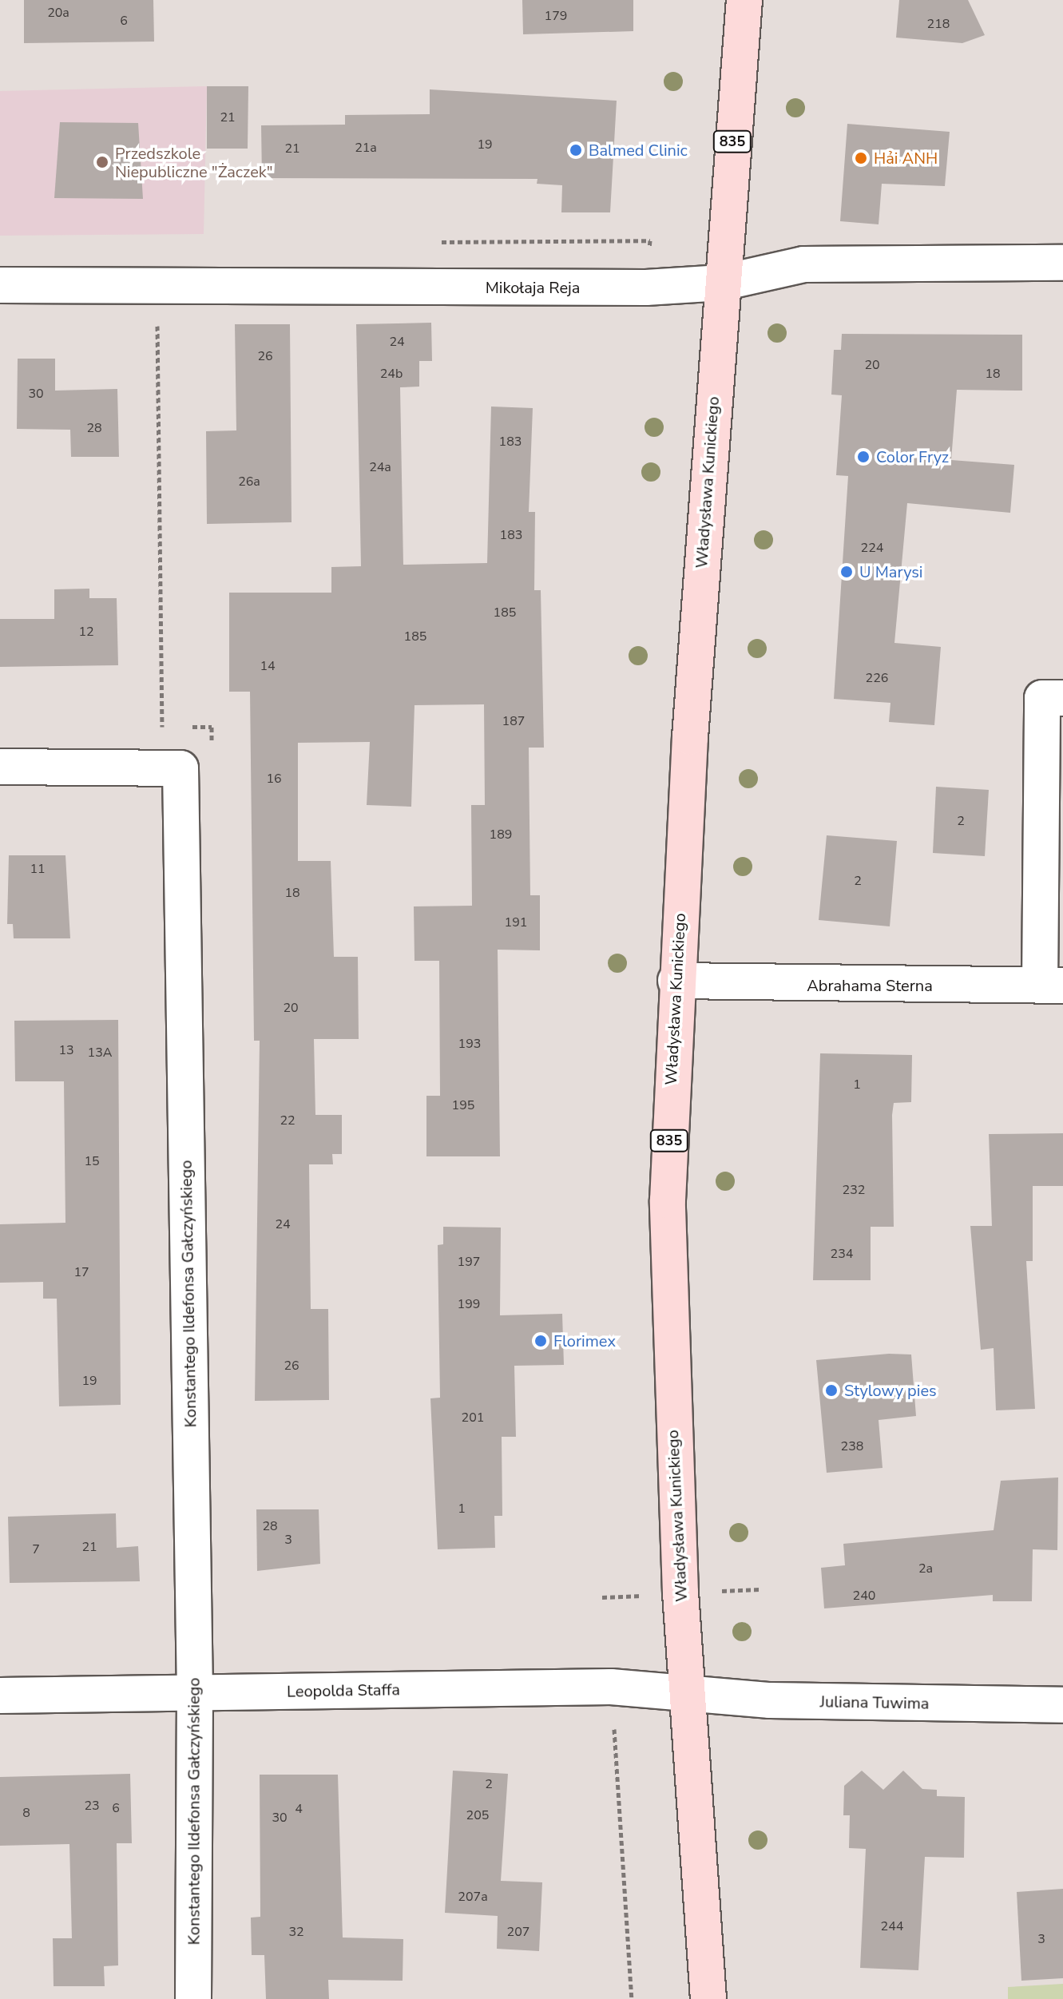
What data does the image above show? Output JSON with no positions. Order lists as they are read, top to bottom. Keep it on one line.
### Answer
{"streets":{"main road":["835","Władysława Kunickiego"],"street":["Mikołaja Reja","Abrahama Sterna","Konstantego Ildefonsa Gałczyńskiego","Leopolda Staffa","Juliana Tuwima"]},"crossings":[["Mikołaja Reja","Władysława Kunickiego"],["Władysława Kunickiego","Abrahama Sterna"],["Władysława Kunickiego","Leopolda Staffa"],["Władysława Kunickiego","Juliana Tuwima"],["Konstantego Ildefonsa Gałczyńskiego","Leopolda Staffa"],["Leopolda Staffa","Juliana Tuwima"]],"places":["Balmed Clinic","Hải ANH","Przedszkole Niepubliczne \"Żaczek\"","Color Fryz","U Marysi","Florimex","Stylowy pies"],"house_numbers":["20a","179","6","218","21","19","21a","21","24","26","20","24b","18","30","28","183","24a","26a","183","224","185","12","185","14","226","187","16","2","189","11","2","18","191","20","193","13","13A","1","195","22","15","232","24","234","197","17","199","26","19","201","238","1","28","3","21","7","2a","240","2","23","6","4","8","205","30","207a","244","32","207","3"]}
